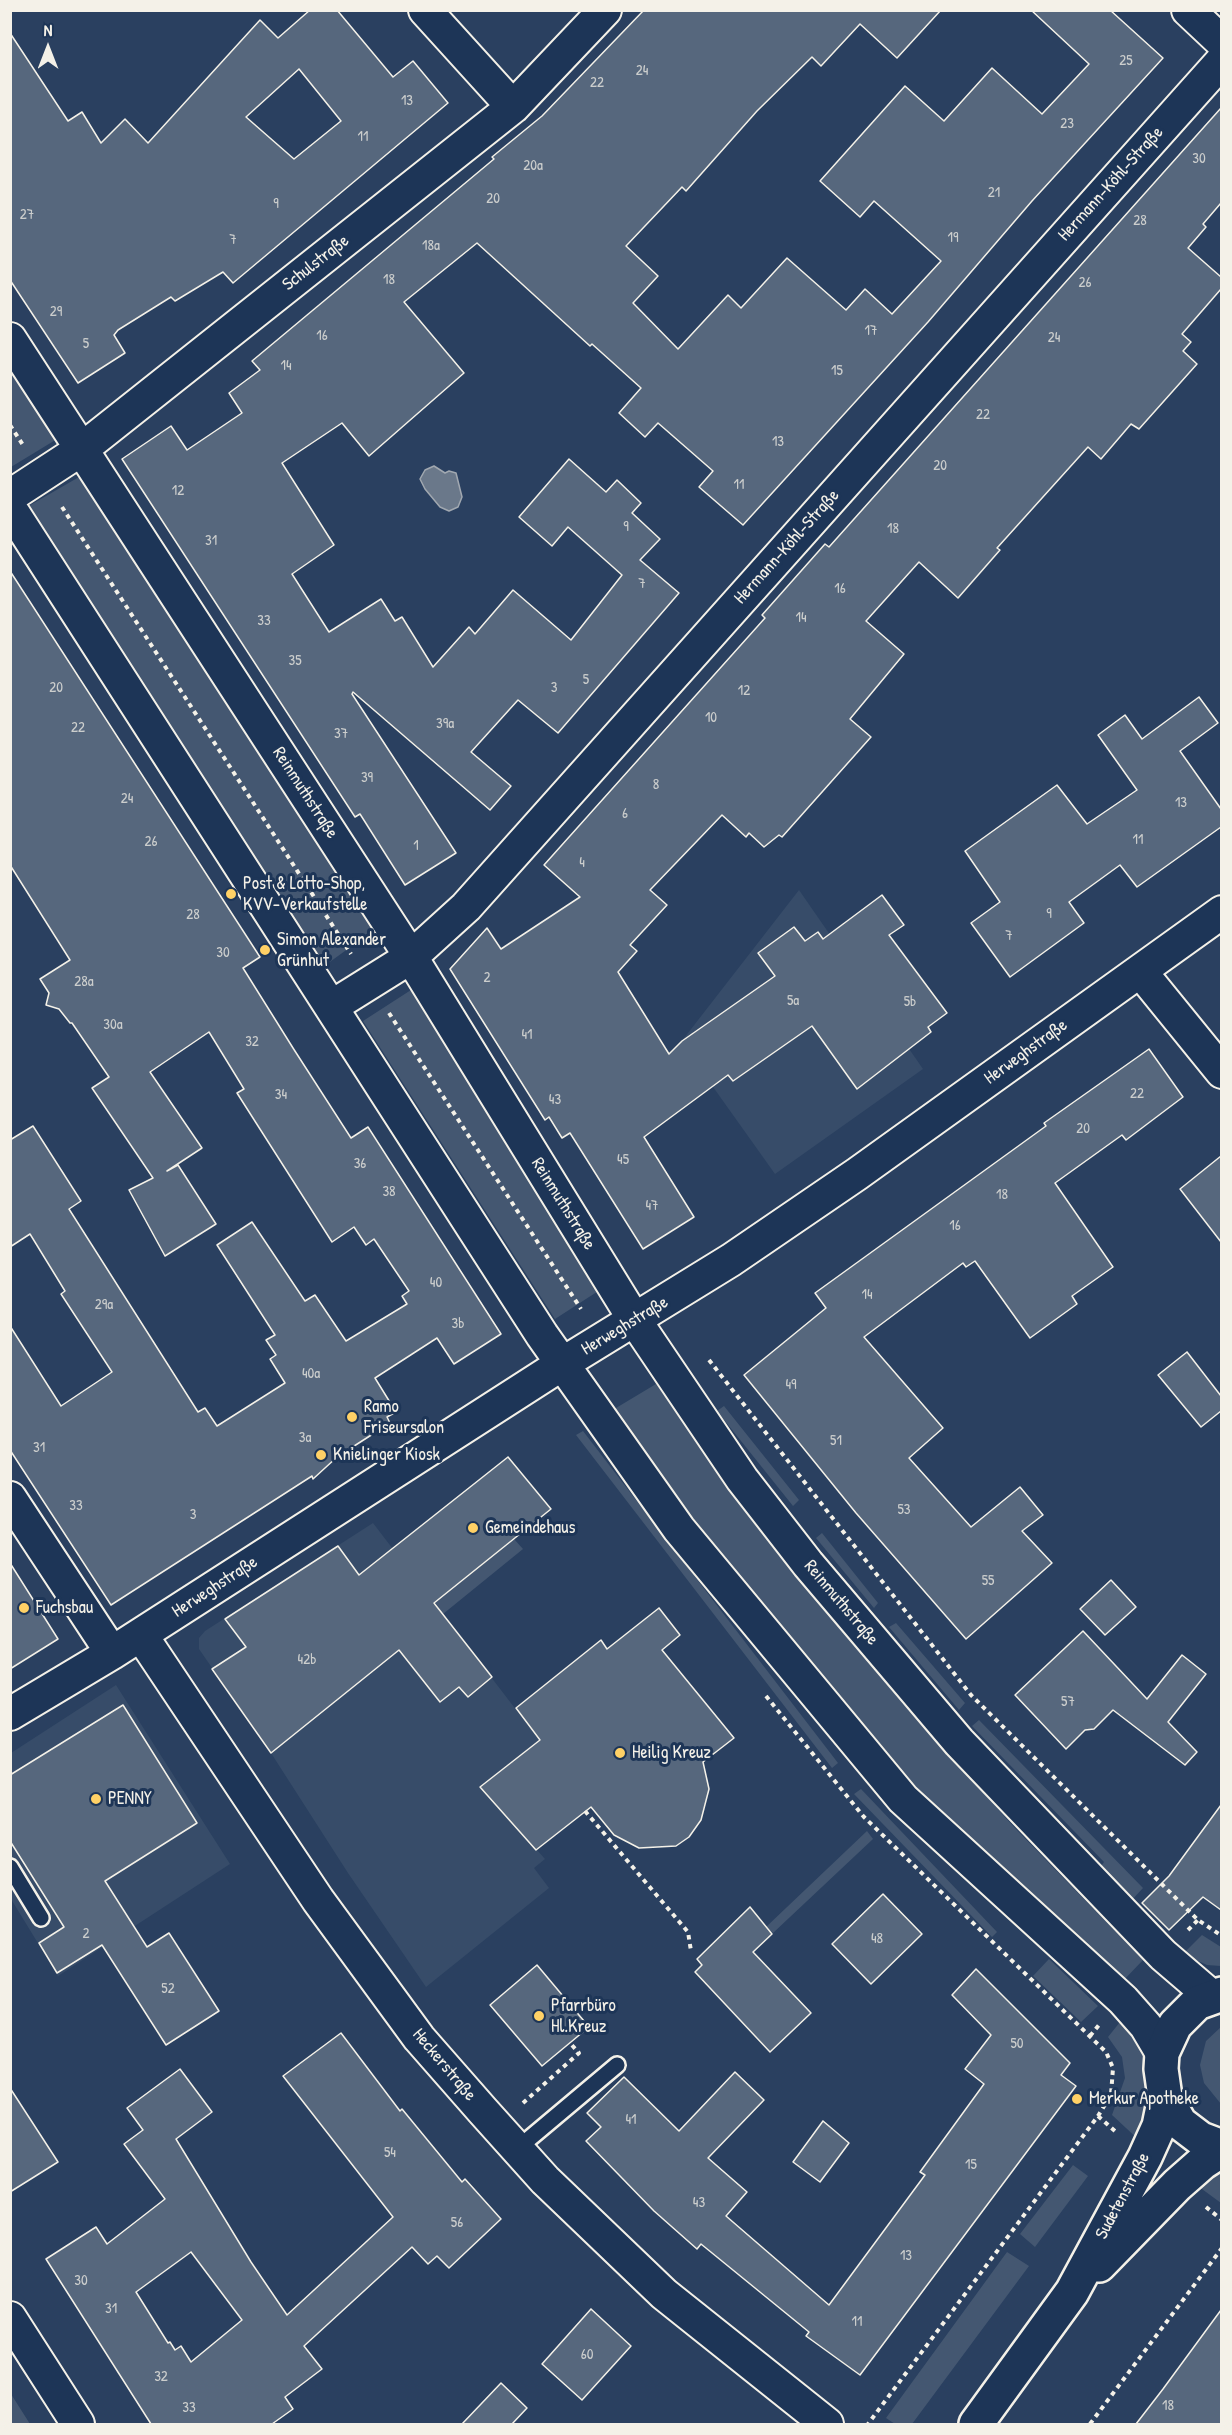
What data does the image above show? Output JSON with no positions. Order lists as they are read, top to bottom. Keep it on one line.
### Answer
{"streets":{"main road":["Sudetenstraße"],"street":["Hermann-Köhl-Straße","Schulstraße","Reinmuthstraße","Herweghstraße","Heckerstraße"]},"crossings":[["Hermann-Köhl-Straße","Reinmuthstraße"],["Schulstraße","Reinmuthstraße"],["Reinmuthstraße","Herweghstraße"],["Herweghstraße","Heckerstraße"]],"places":["Post & Lotto-Shop, KVV-Verkaufstelle","Simon Alexander Grünhut","Ramo Friseursalon","Knielinger Kiosk","Gemeindehaus","Fuchsbau","Heilig Kreuz","PENNY","Pfarrbüro Hl.Kreuz","Merkur Apotheke"],"house_numbers":["25","24","22","13","23","11","30","20a","21","20","9","27","28","19","7","18a","18","26","29","17","16","24","5","14","15","22","13","20","11","12","9","18","31","7","16","14","33","35","5","20","3","12","10","39a","22","37","39","8","24","13","6","11","26","1","4","9","28","7","30","2","28a","5a","5b","30a","41","32","22","34","43","20","45","36","38","18","47","16","40","14","29a","3b","40a","49","3a","51","31","33","53","3","55","42b","57","2","48","52","50","41","54","15","43","56","13","30","31","11","60","32","18","33"],"north":"top"}
